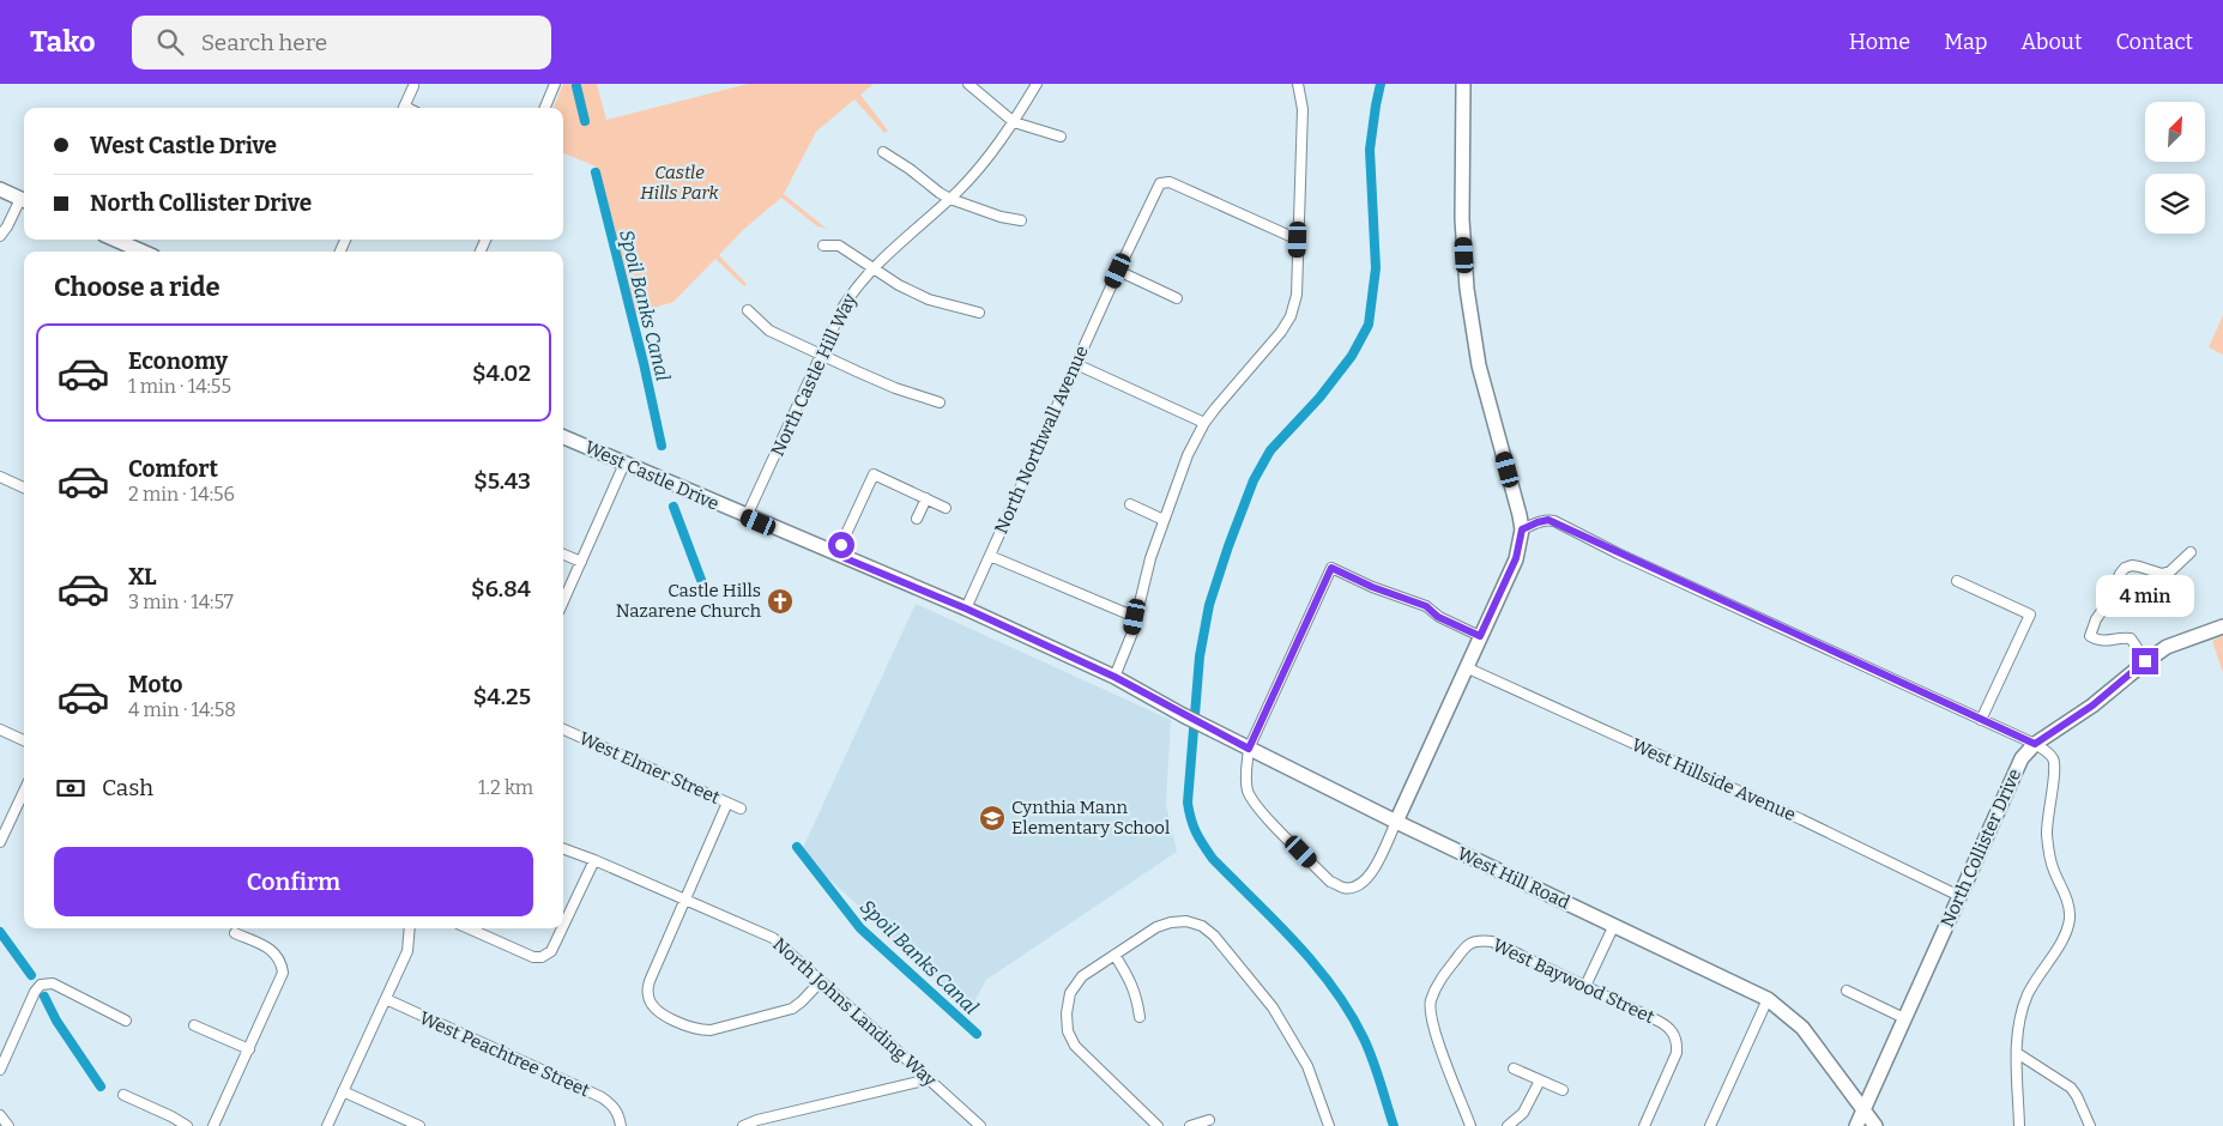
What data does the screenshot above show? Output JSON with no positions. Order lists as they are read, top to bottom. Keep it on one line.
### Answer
{"streets":{"street":["North Castle Hill Way","North Northwall Avenue","West Castle Drive","West Elmer Street","West Hillside Avenue","North Collister Drive","West Hill Road","West Baywood Street","North Johns Landing Way","West Peachtree Street"]},"crossings":[["North Castle Hill Way","West Castle Drive"],["North Northwall Avenue","West Castle Drive"],["West Castle Drive","West Hill Road"],["West Hillside Avenue","North Collister Drive"],["North Collister Drive","West Hill Road"]],"water":["Spoil Banks Canal"],"parks":["Castle Hills Park"],"places":{"church":["Castle Hills Nazarene Church"],"school or university":["Cynthia Mann Elementary School"]},"north":"top right","page":{"header":"Tako","search":"Search here","nav":["Home","Map","About","Contact"],"banner":["West Castle Drive","North Collister Drive"],"heading":"Choose a ride","list":[{"name":"Economy","note":"1 min · 14:55","value":"$4.02"},{"name":"Comfort","note":"2 min · 14:56","value":"$5.43"},{"name":"XL","note":"3 min · 14:57","value":"$6.84"},{"name":"Moto","note":"4 min · 14:58","value":"$4.25"}],"bubble":"4 min","pay":["Cash","1.2 km"],"buttons":"Confirm"}}
